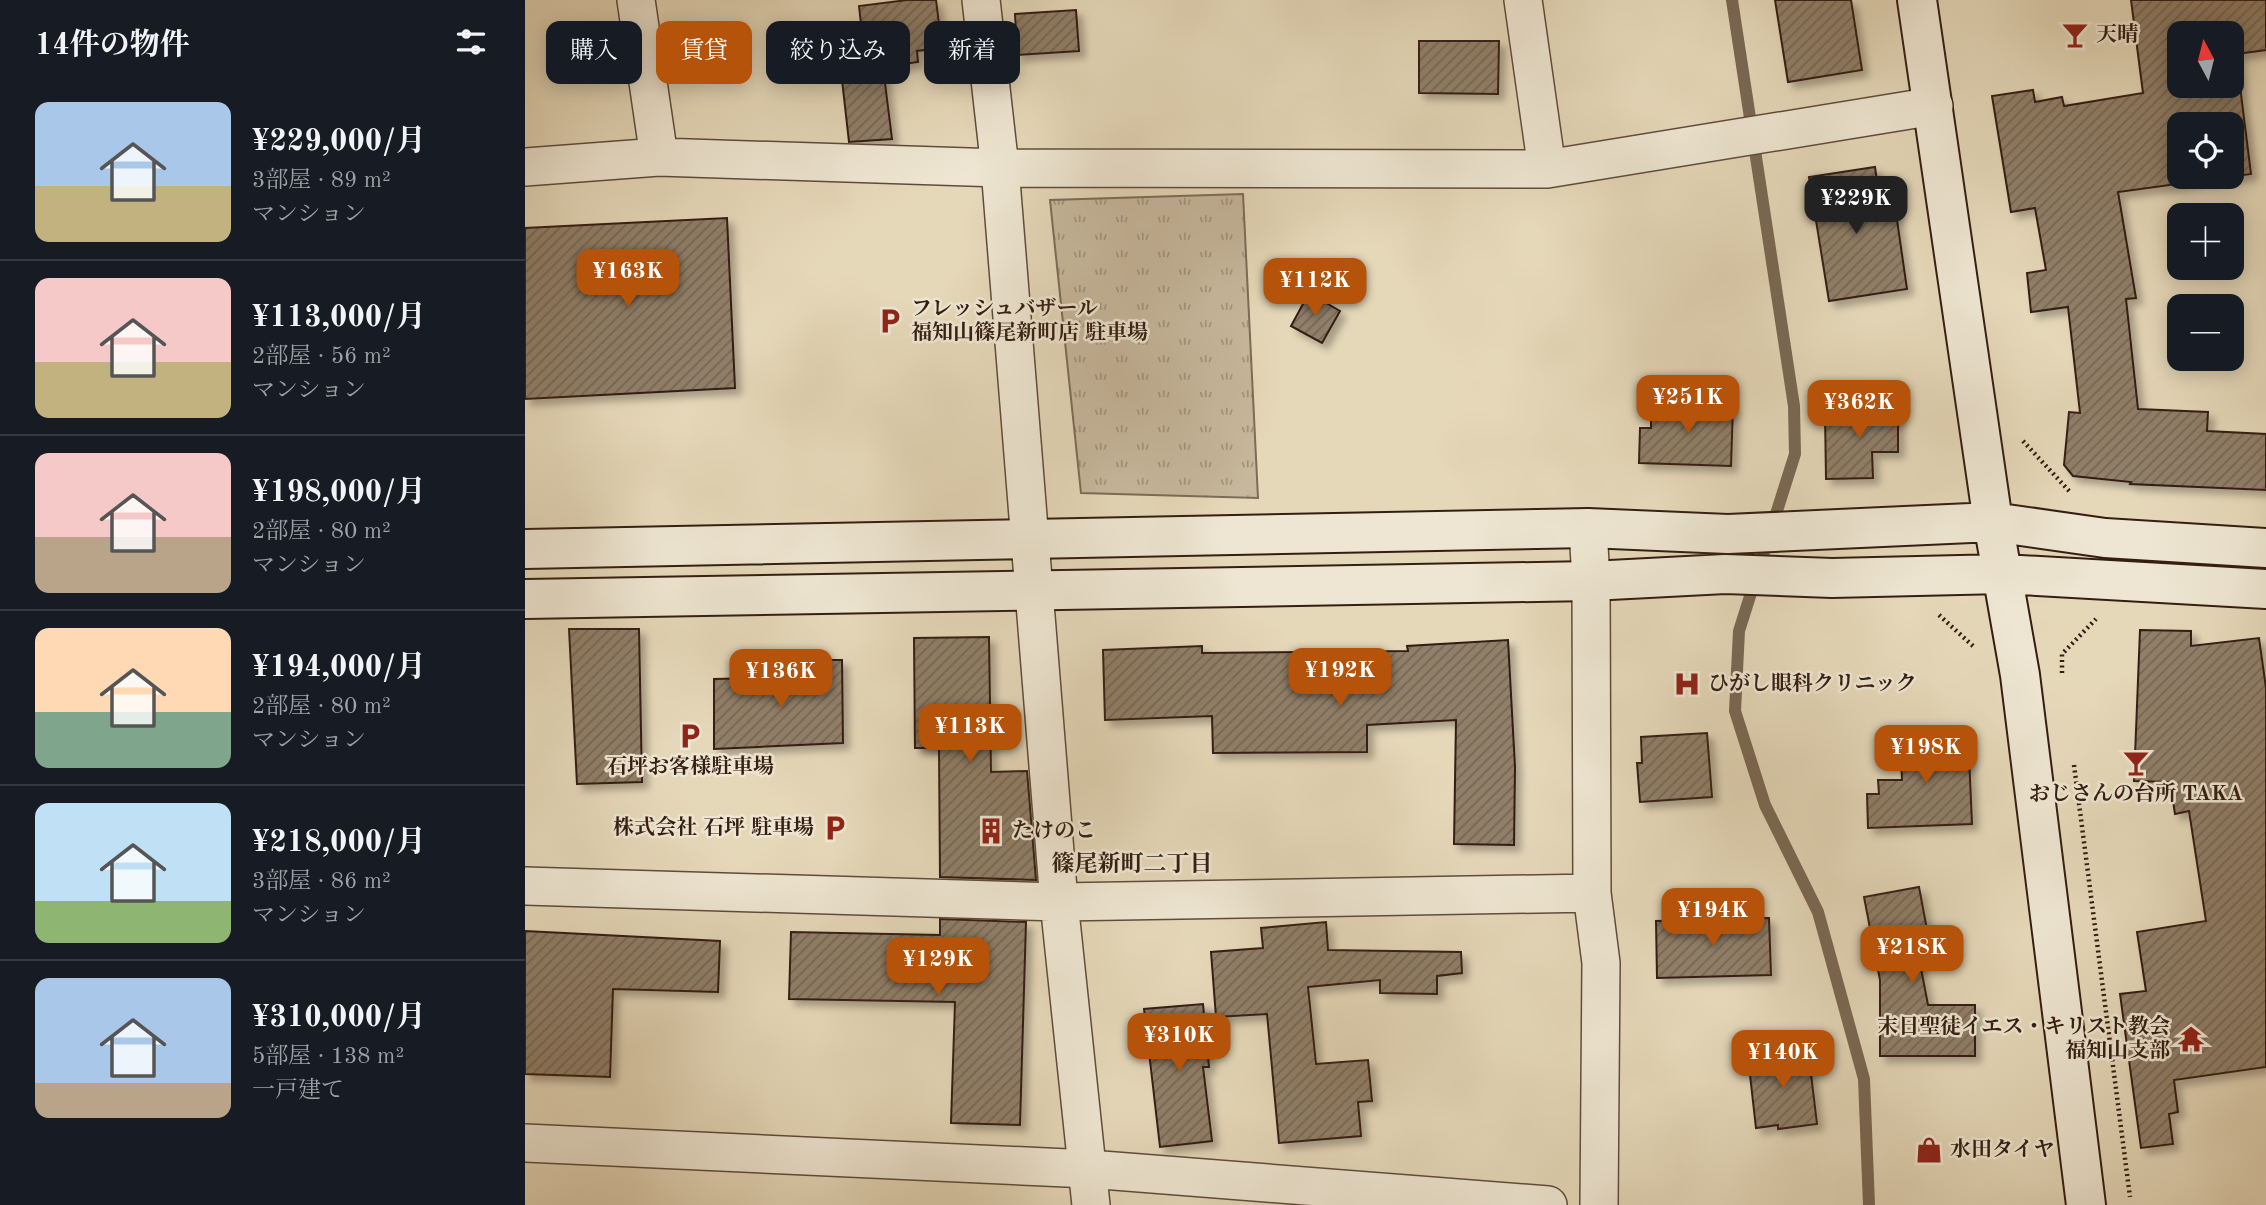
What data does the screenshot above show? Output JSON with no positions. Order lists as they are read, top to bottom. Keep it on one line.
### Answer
{"districts":["篠尾新町二丁目"],"places":{"bar":["天晴","おじさんの台所 TAKA"],"parking":["フレッシュバザール 福知山篠尾新町店 駐車場","石坪お客様駐車場","株式会社 石坪 駐車場"],"hospital":["ひがし眼科クリニック"],"building":["たけのこ"],"temple":["末日聖徒イエス・キリスト教会 福知山支部"],"shop":["水田タイヤ"]},"north":"top","page":{"heading":"14件の物件","map_buttons":["+","−"],"chip":["購入","賃貸","絞り込み","新着"],"list":[{"name":"¥229,000/月","note":"3部屋 · 89 m² · マンション"},{"name":"¥113,000/月","note":"2部屋 · 56 m² · マンション"},{"name":"¥198,000/月","note":"2部屋 · 80 m² · マンション"},{"name":"¥194,000/月","note":"2部屋 · 80 m² · マンション"},{"name":"¥218,000/月","note":"3部屋 · 86 m² · マンション"},{"name":"¥310,000/月","note":"5部屋 · 138 m² · 一戸建て"}],"price":["¥229K","¥163K","¥112K","¥251K","¥362K","¥192K","¥136K","¥113K","¥198K","¥194K","¥218K","¥129K","¥310K","¥140K"]}}
